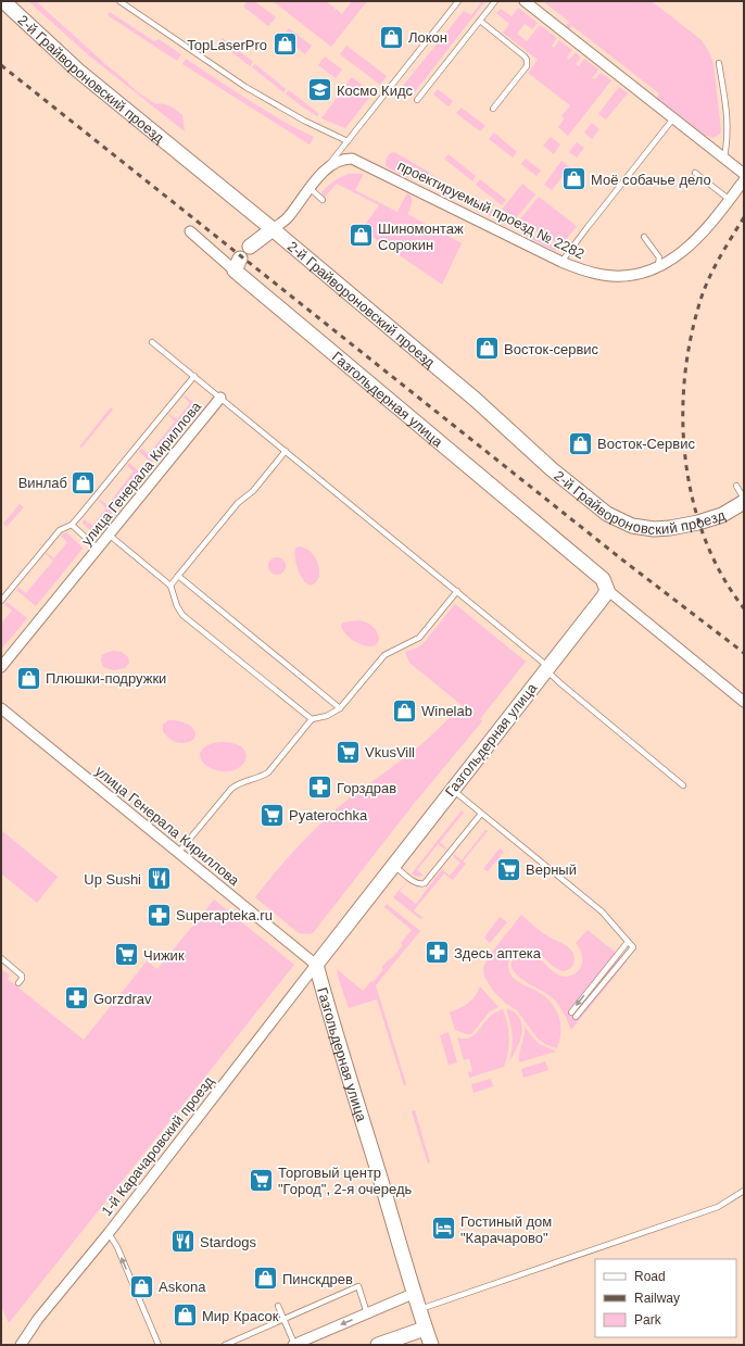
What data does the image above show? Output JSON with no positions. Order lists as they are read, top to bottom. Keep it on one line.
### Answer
{"streets":{"street":["2-й Грайвороновский проезд","проектируемый проезд № 2282","Газгольдерная улица","улица Генерала Кириллова","1-й Карачаровский проезд"]},"crossings":[["Газгольдерная улица","улица Генерала Кириллова"],["Газгольдерная улица","1-й Карачаровский проезд"],["улица Генерала Кириллова","1-й Карачаровский проезд"]],"places":{"shop":["Локон","TopLaserPro","Моё собачье дело","Шиномонтаж Сорокин","Восток-сервис","Восток-Сервис","Винлаб","Плюшки-подружки","Winelab","Пинскдрев","Askona","Мир Красок"],"school or university":["Космо Кидс"],"supermarket":["VkusVill","Pyaterochka","Верный","Чижик","Торговый центр \"Город\", 2-я очередь"],"pharmacy":["Горздрав","Superapteka.ru","Здесь аптека","Gorzdrav"],"restaurant":["Up Sushi","Stardogs"],"hotel":["Гостиный дом \"Карачарово\""]},"legend":["Road","Railway","Park"]}
